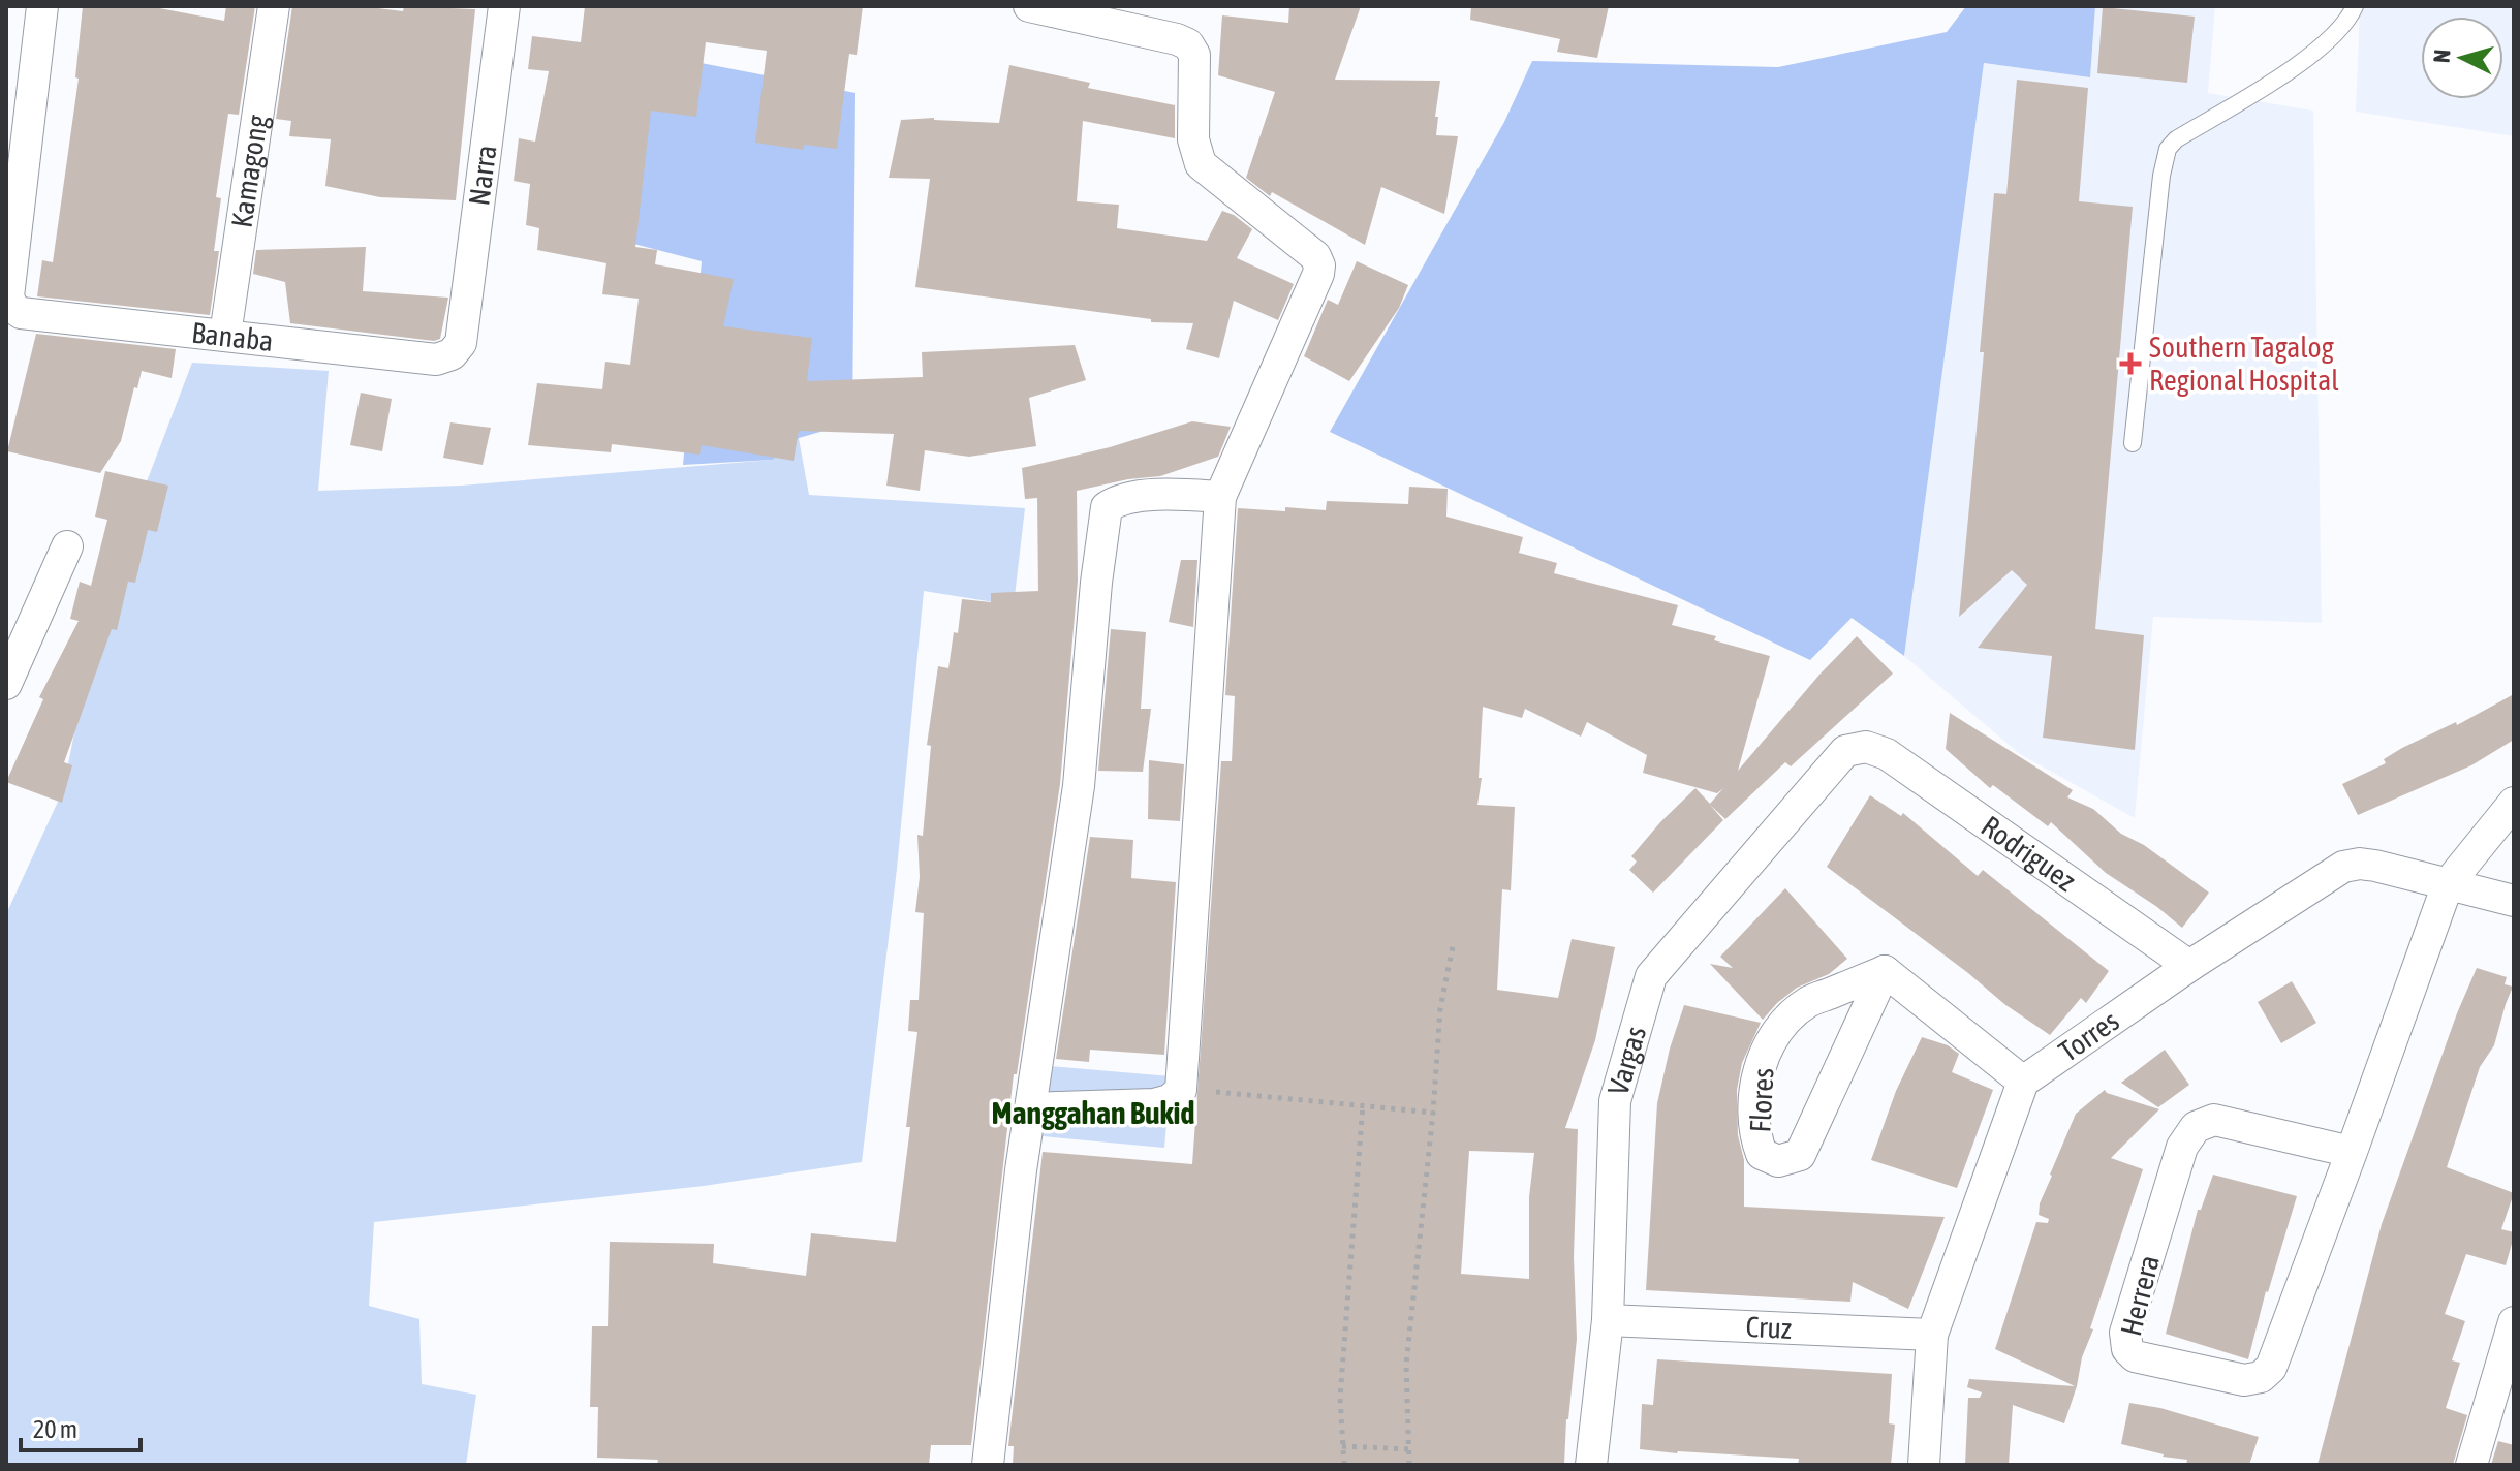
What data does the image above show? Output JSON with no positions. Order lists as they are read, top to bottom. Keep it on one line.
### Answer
{"streets":{"street":["Kamagong","Narra","Banaba","Rodriguez","Torres","Vargas","Flores","Herrera","Cruz"]},"crossings":[["Kamagong","Banaba"],["Narra","Banaba"],["Rodriguez","Torres"],["Rodriguez","Vargas"],["Torres","Herrera"],["Vargas","Cruz"]],"districts":["Manggahan Bukid"],"places":{"health":["Southern Tagalog Regional Hospital"]},"scale_bar":"20 m","north":"left"}
